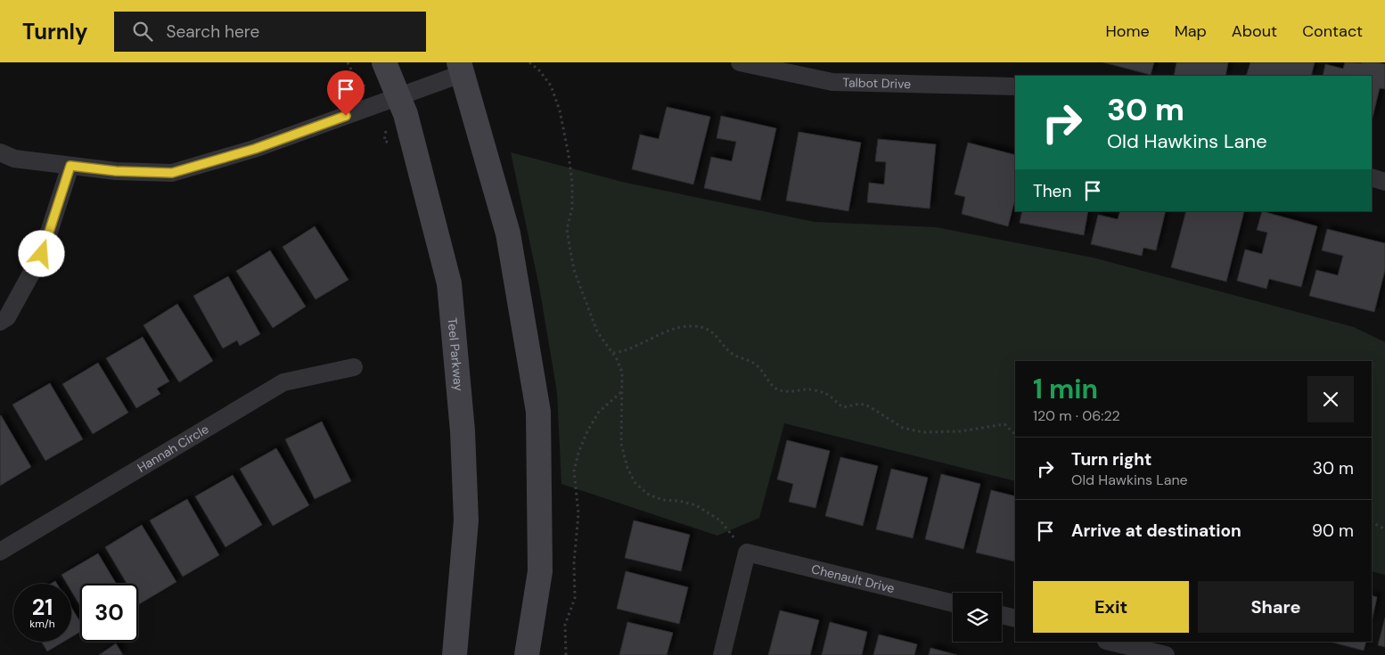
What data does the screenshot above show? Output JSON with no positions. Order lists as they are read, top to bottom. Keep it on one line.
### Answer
{"streets":{"main road":["Teel Parkway"],"street":["Talbot Drive","Hannah Circle","Chenault Drive"]},"page":{"header":"Turnly","search":"Search here","nav":["Home","Map","About","Contact"],"turn":["30 m","Old Hawkins Lane"],"then":"Then","heading":["1 min","120 m · 06:22"],"list":[{"name":"Turn right","note":"Old Hawkins Lane","value":"30 m"},{"name":"Arrive at destination","value":"90 m"}],"buttons":["Exit","Share"],"speed":"21 km/h","limit":"30"}}
